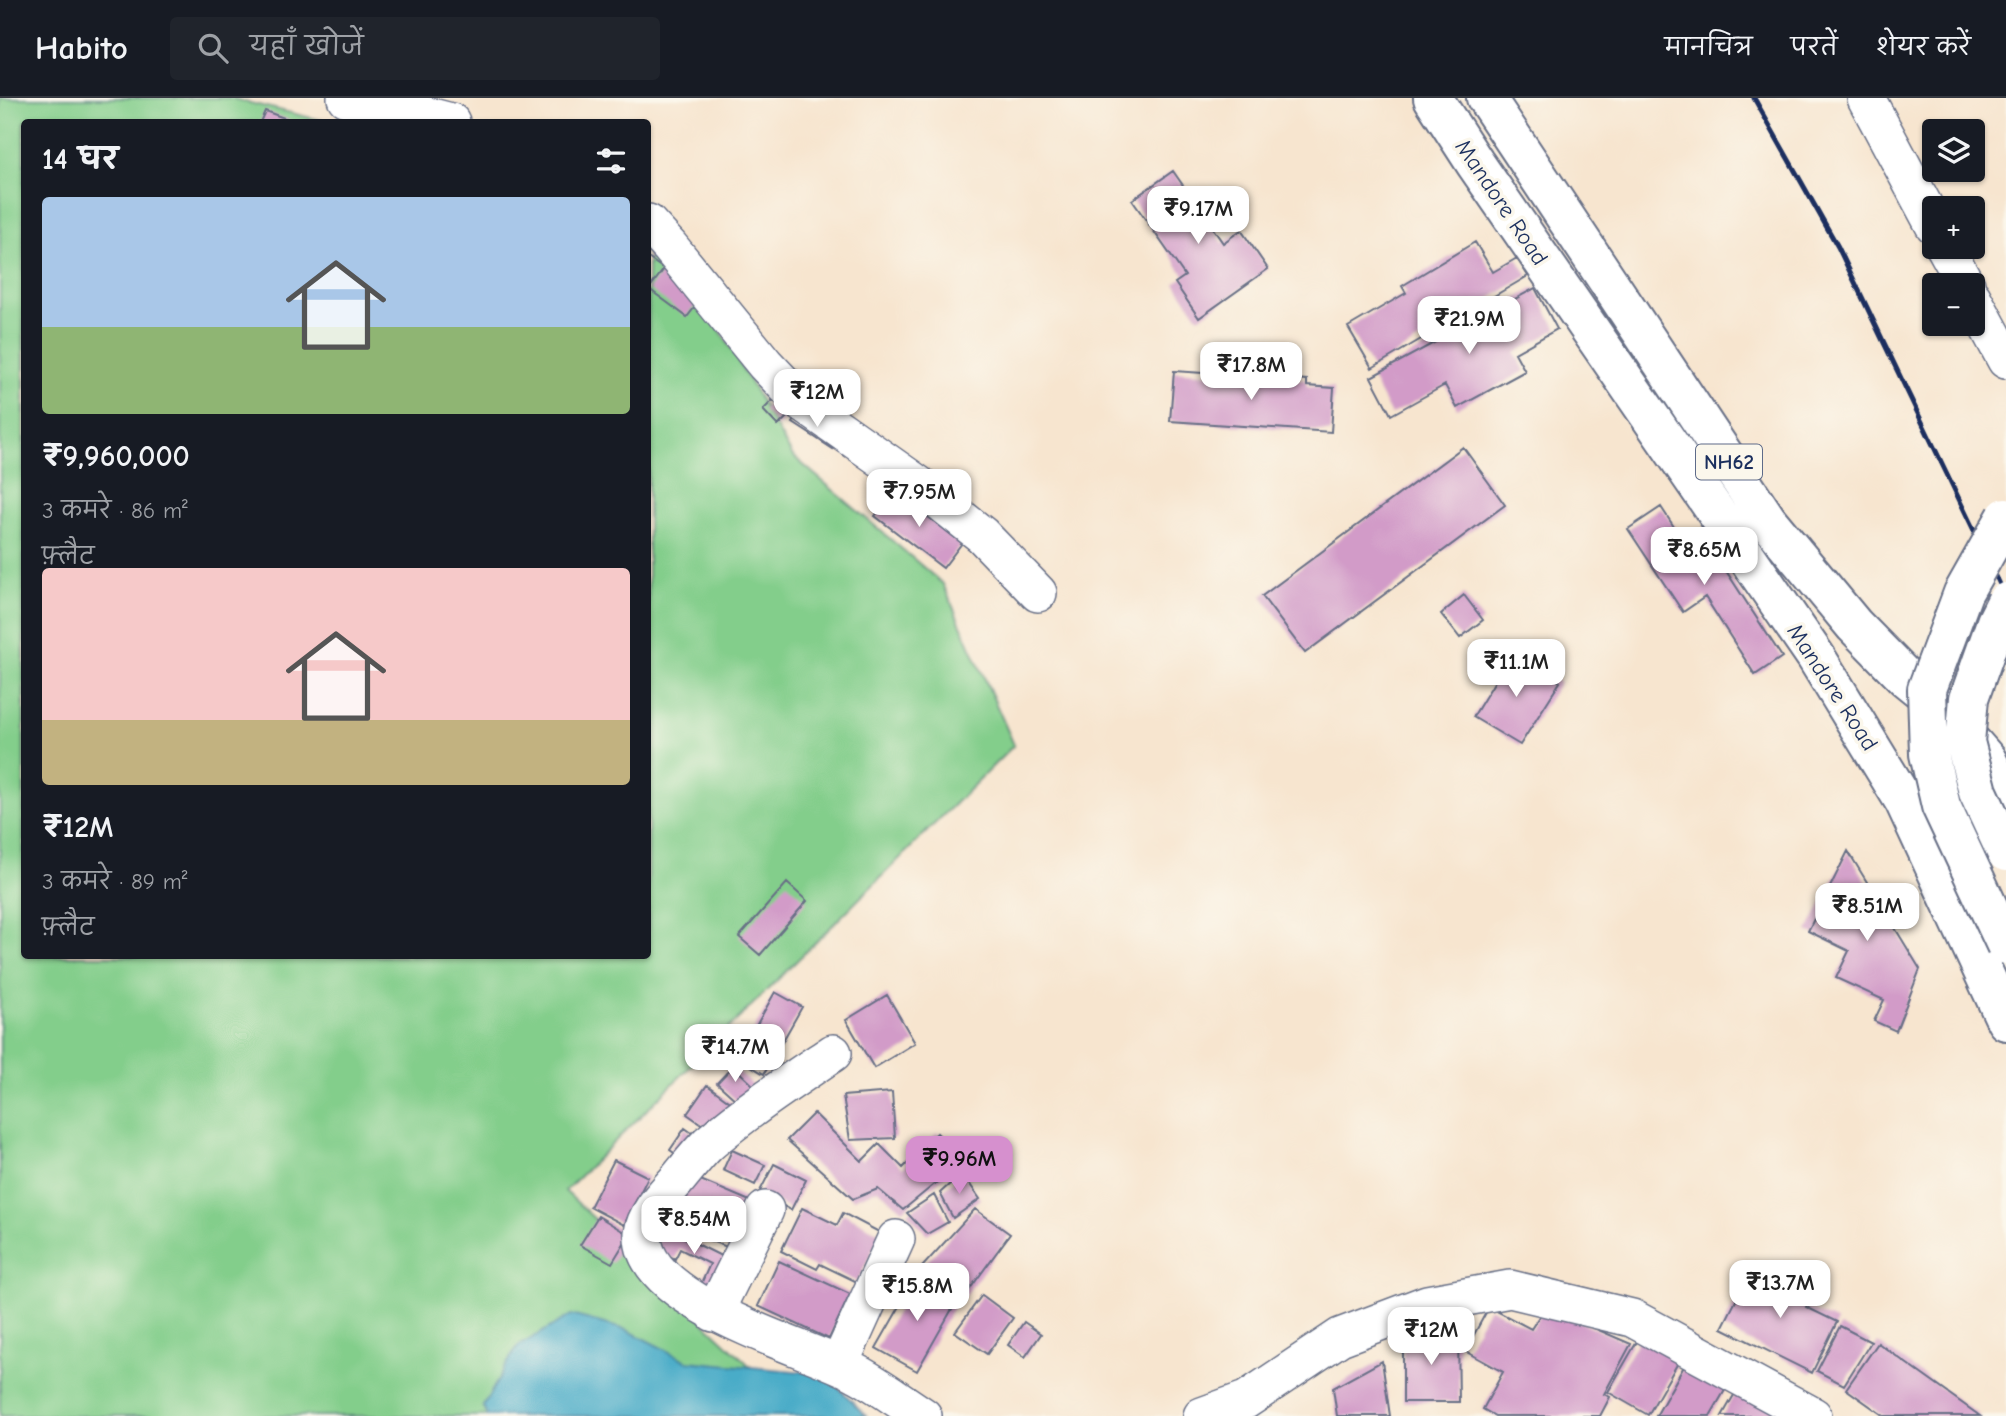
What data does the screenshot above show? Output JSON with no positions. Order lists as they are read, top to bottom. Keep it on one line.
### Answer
{"streets":{"main road":["Mandore Road","NH62"]},"page":{"header":"Habito","search":"यहाँ खोजें","nav":["मानचित्र","परतें","शेयर करें"],"map_buttons":["+","−"],"heading":"14 घर","price":["₹9.17M","₹21.9M","₹17.8M","₹12M","₹7.95M","₹8.65M","₹11.1M","₹8.51M","₹14.7M","₹9.96M","₹8.54M","₹13.7M","₹15.8M","₹12M"],"list":[{"name":"₹9,960,000","note":"3 कमरे · 86 m² · फ़्लैट"},{"name":"₹12M","note":"3 कमरे · 89 m² · फ़्लैट"}]}}
